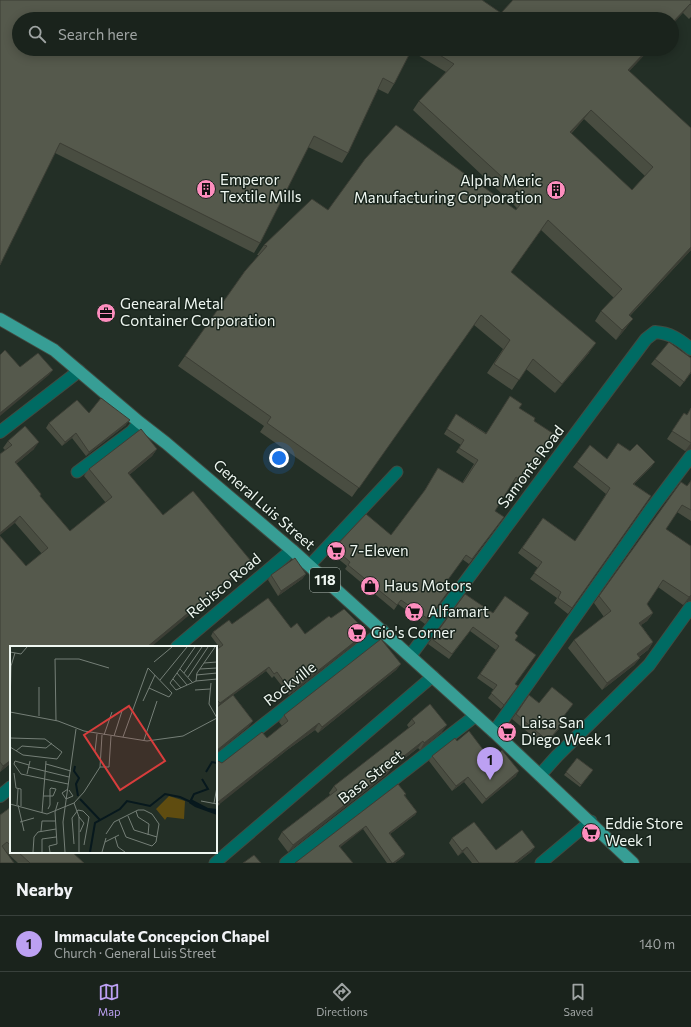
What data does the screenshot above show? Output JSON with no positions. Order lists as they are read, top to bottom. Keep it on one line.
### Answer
{"streets":{"main road":["General Luis Street","118"],"street":["Samonte Road","Rebisco Road","Rockville","Basa Street"]},"crossings":[["Samonte Road","General Luis Street"],["General Luis Street","Rebisco Road"],["General Luis Street","Rockville"],["General Luis Street","Basa Street"]],"places":{"building":["Emperor Textile Mills","Alpha Meric Manufacturing Corporation"],"office":["Genearal Metal Container Corporation"],"supermarket":["7-Eleven","Alfamart","Gio's Corner","Laisa San Diego Week 1","Eddie Store Week 1"],"shop":["Haus Motors"]},"page":{"search":"Search here","pins":"1","heading":"Nearby","list":[{"mark":"1","name":"Immaculate Concepcion Chapel","note":"Church · General Luis Street","value":"140 m"}],"nav":["Map","Directions","Saved"]}}
